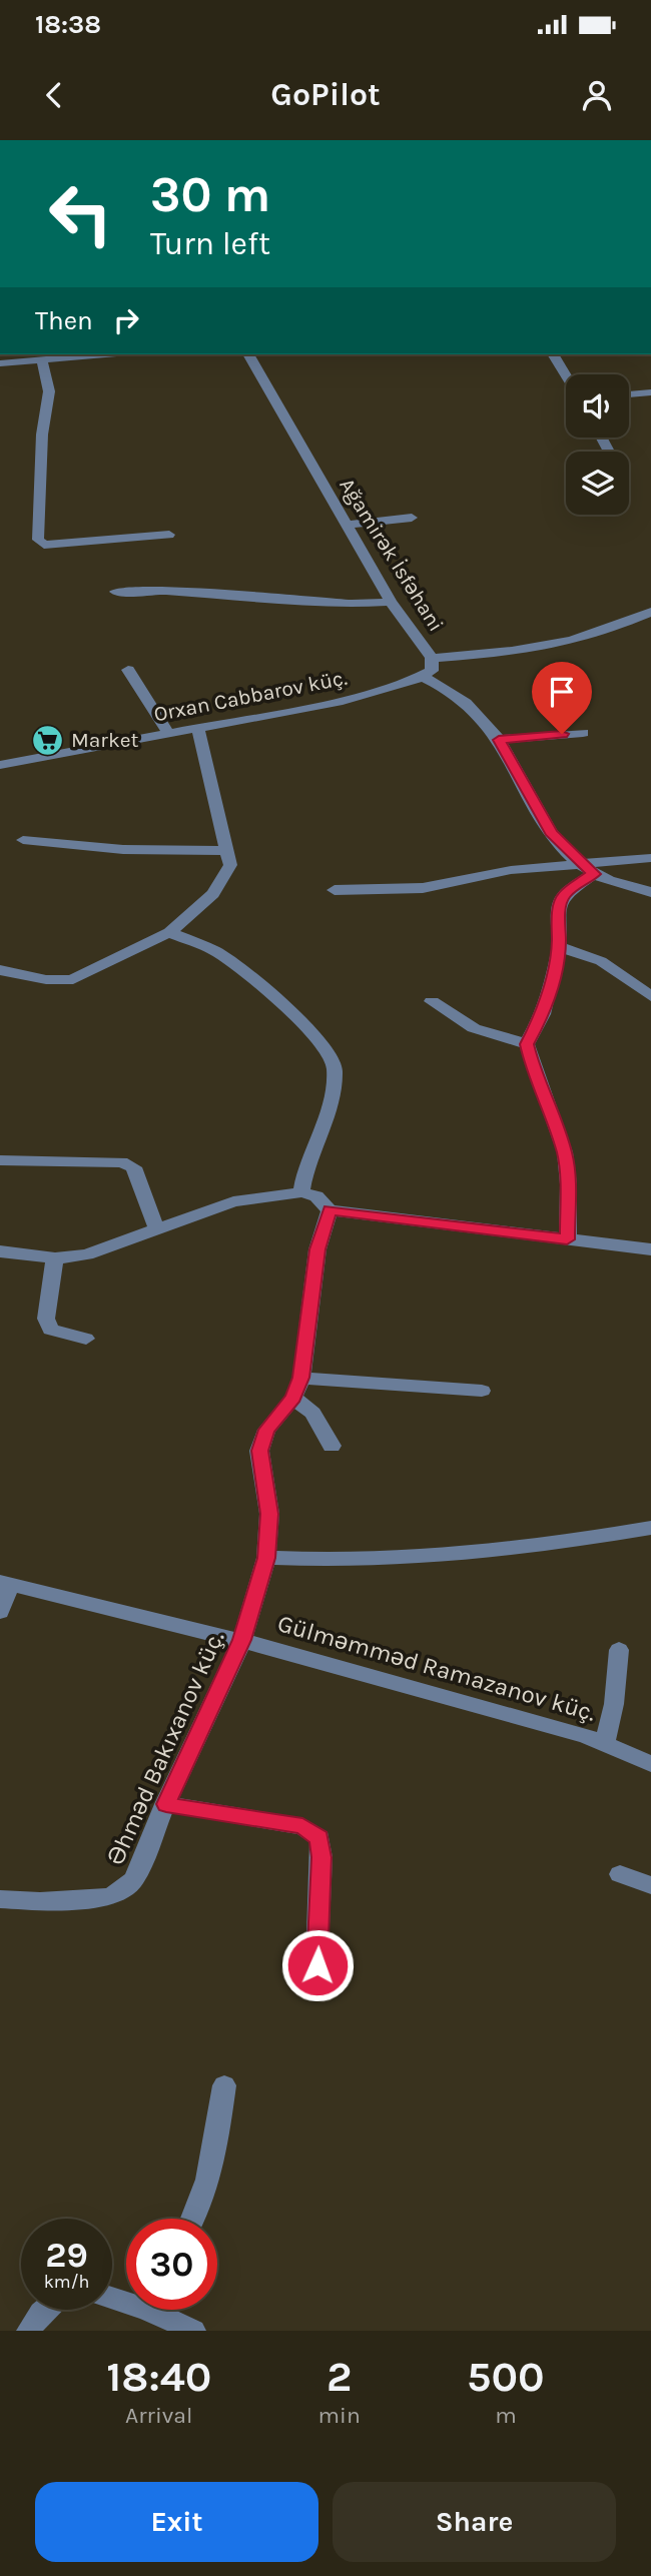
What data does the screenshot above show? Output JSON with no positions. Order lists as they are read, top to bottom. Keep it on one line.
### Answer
{"streets":{"street":["Ağamirək İsfəhani","Orxan Cabbarov küç.","Gülməmməd Ramazanov küç.","Əhməd Bakıxanov küç."]},"crossings":[["Ağamirək İsfəhani","Orxan Cabbarov küç."],["Gülməmməd Ramazanov küç.","Əhməd Bakıxanov küç."]],"places":{"supermarket":["Market"]},"page":{"status":"18:38","header":"GoPilot","turn":["30 m","Turn left"],"then":"Then","speed":"29 km/h","limit":"30","eta":["18:40","Arrival","2","min","500","m"],"buttons":["Exit","Share"]}}
